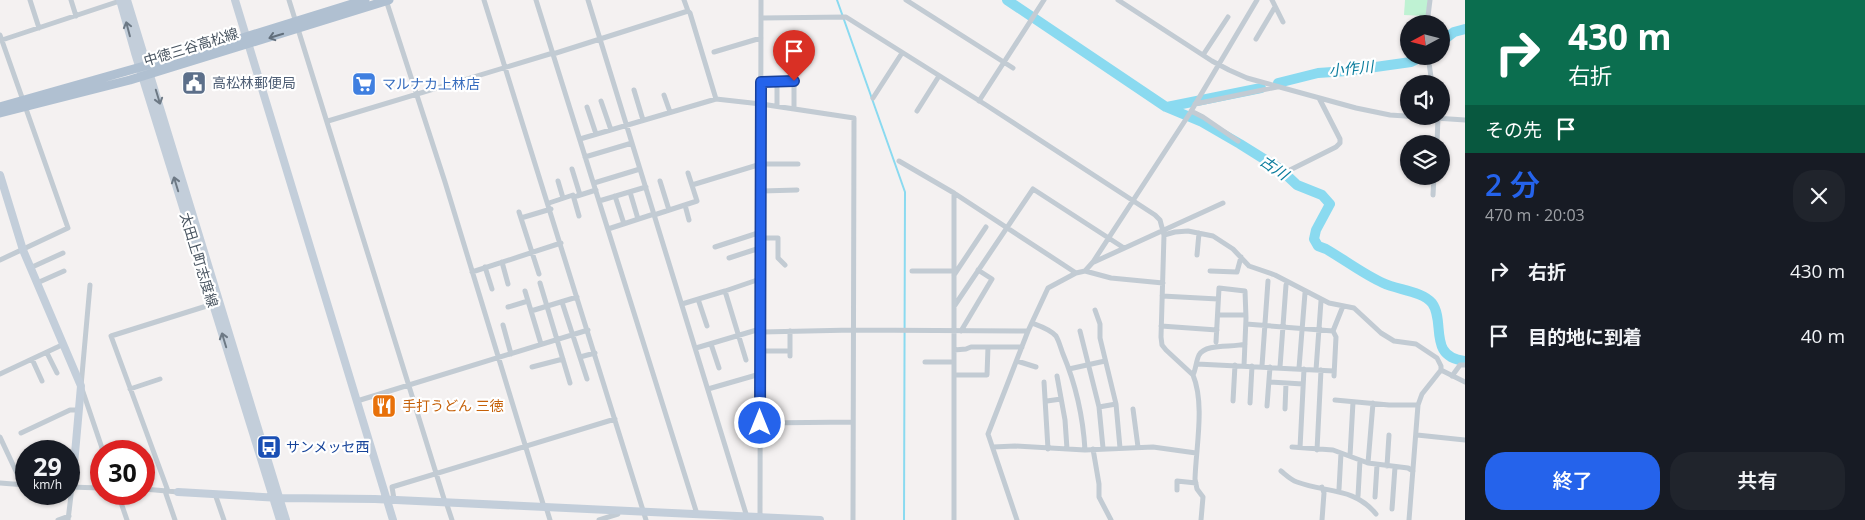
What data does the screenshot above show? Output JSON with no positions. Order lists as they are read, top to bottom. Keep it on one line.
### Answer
{"streets":{"main road":["中徳三谷高松線"],"street":["太田上町志度線"]},"crossings":[["中徳三谷高松線","太田上町志度線"]],"water":["小作川","古川"],"places":{"public building":["高松林郵便局"],"supermarket":["マルナカ上林店"],"restaurant":["手打うどん 三徳"],"bus stop":["サンメッセ西"]},"north":"left","page":{"turn":["430 m","右折"],"then":"その先","heading":["2 分","470 m · 20:03"],"list":[{"name":"右折","value":"430 m"},{"name":"目的地に到着","value":"40 m"}],"speed":"29 km/h","limit":"30","buttons":["終了","共有"]}}
